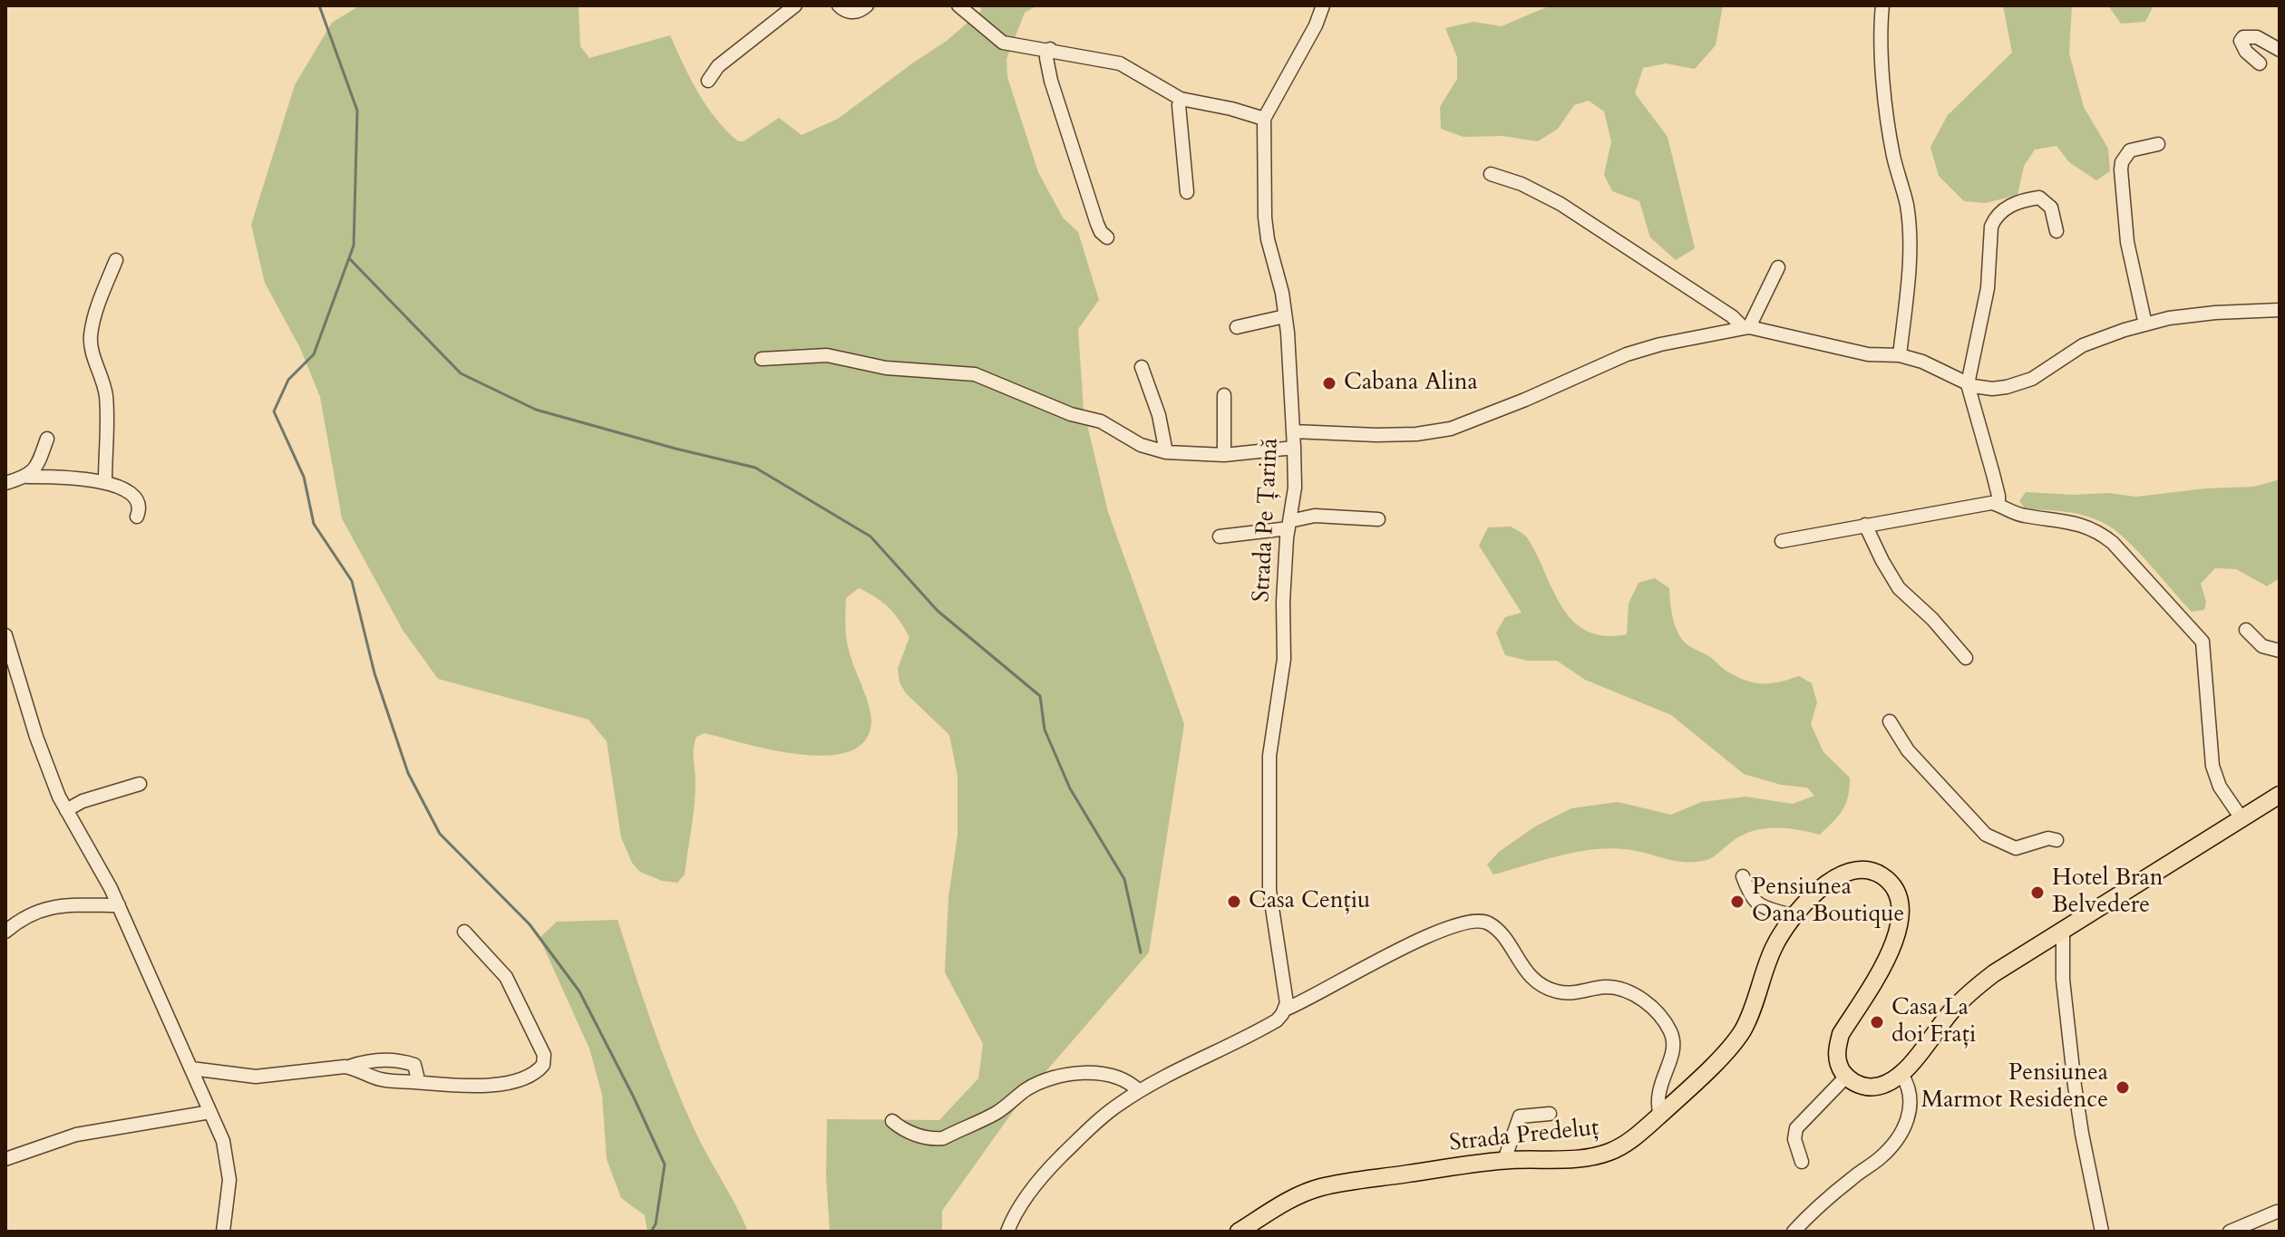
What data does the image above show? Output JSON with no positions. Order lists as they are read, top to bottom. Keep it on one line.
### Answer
{"streets":{"main road":["Strada Predeluț"],"street":["Strada Pe Țarină"]},"places":["Cabana Alina","Hotel Bran Belvedere","Casa Cențiu","Pensiunea Oana Boutique","Casa La doi Frați","Pensiunea Marmot Residence"]}
